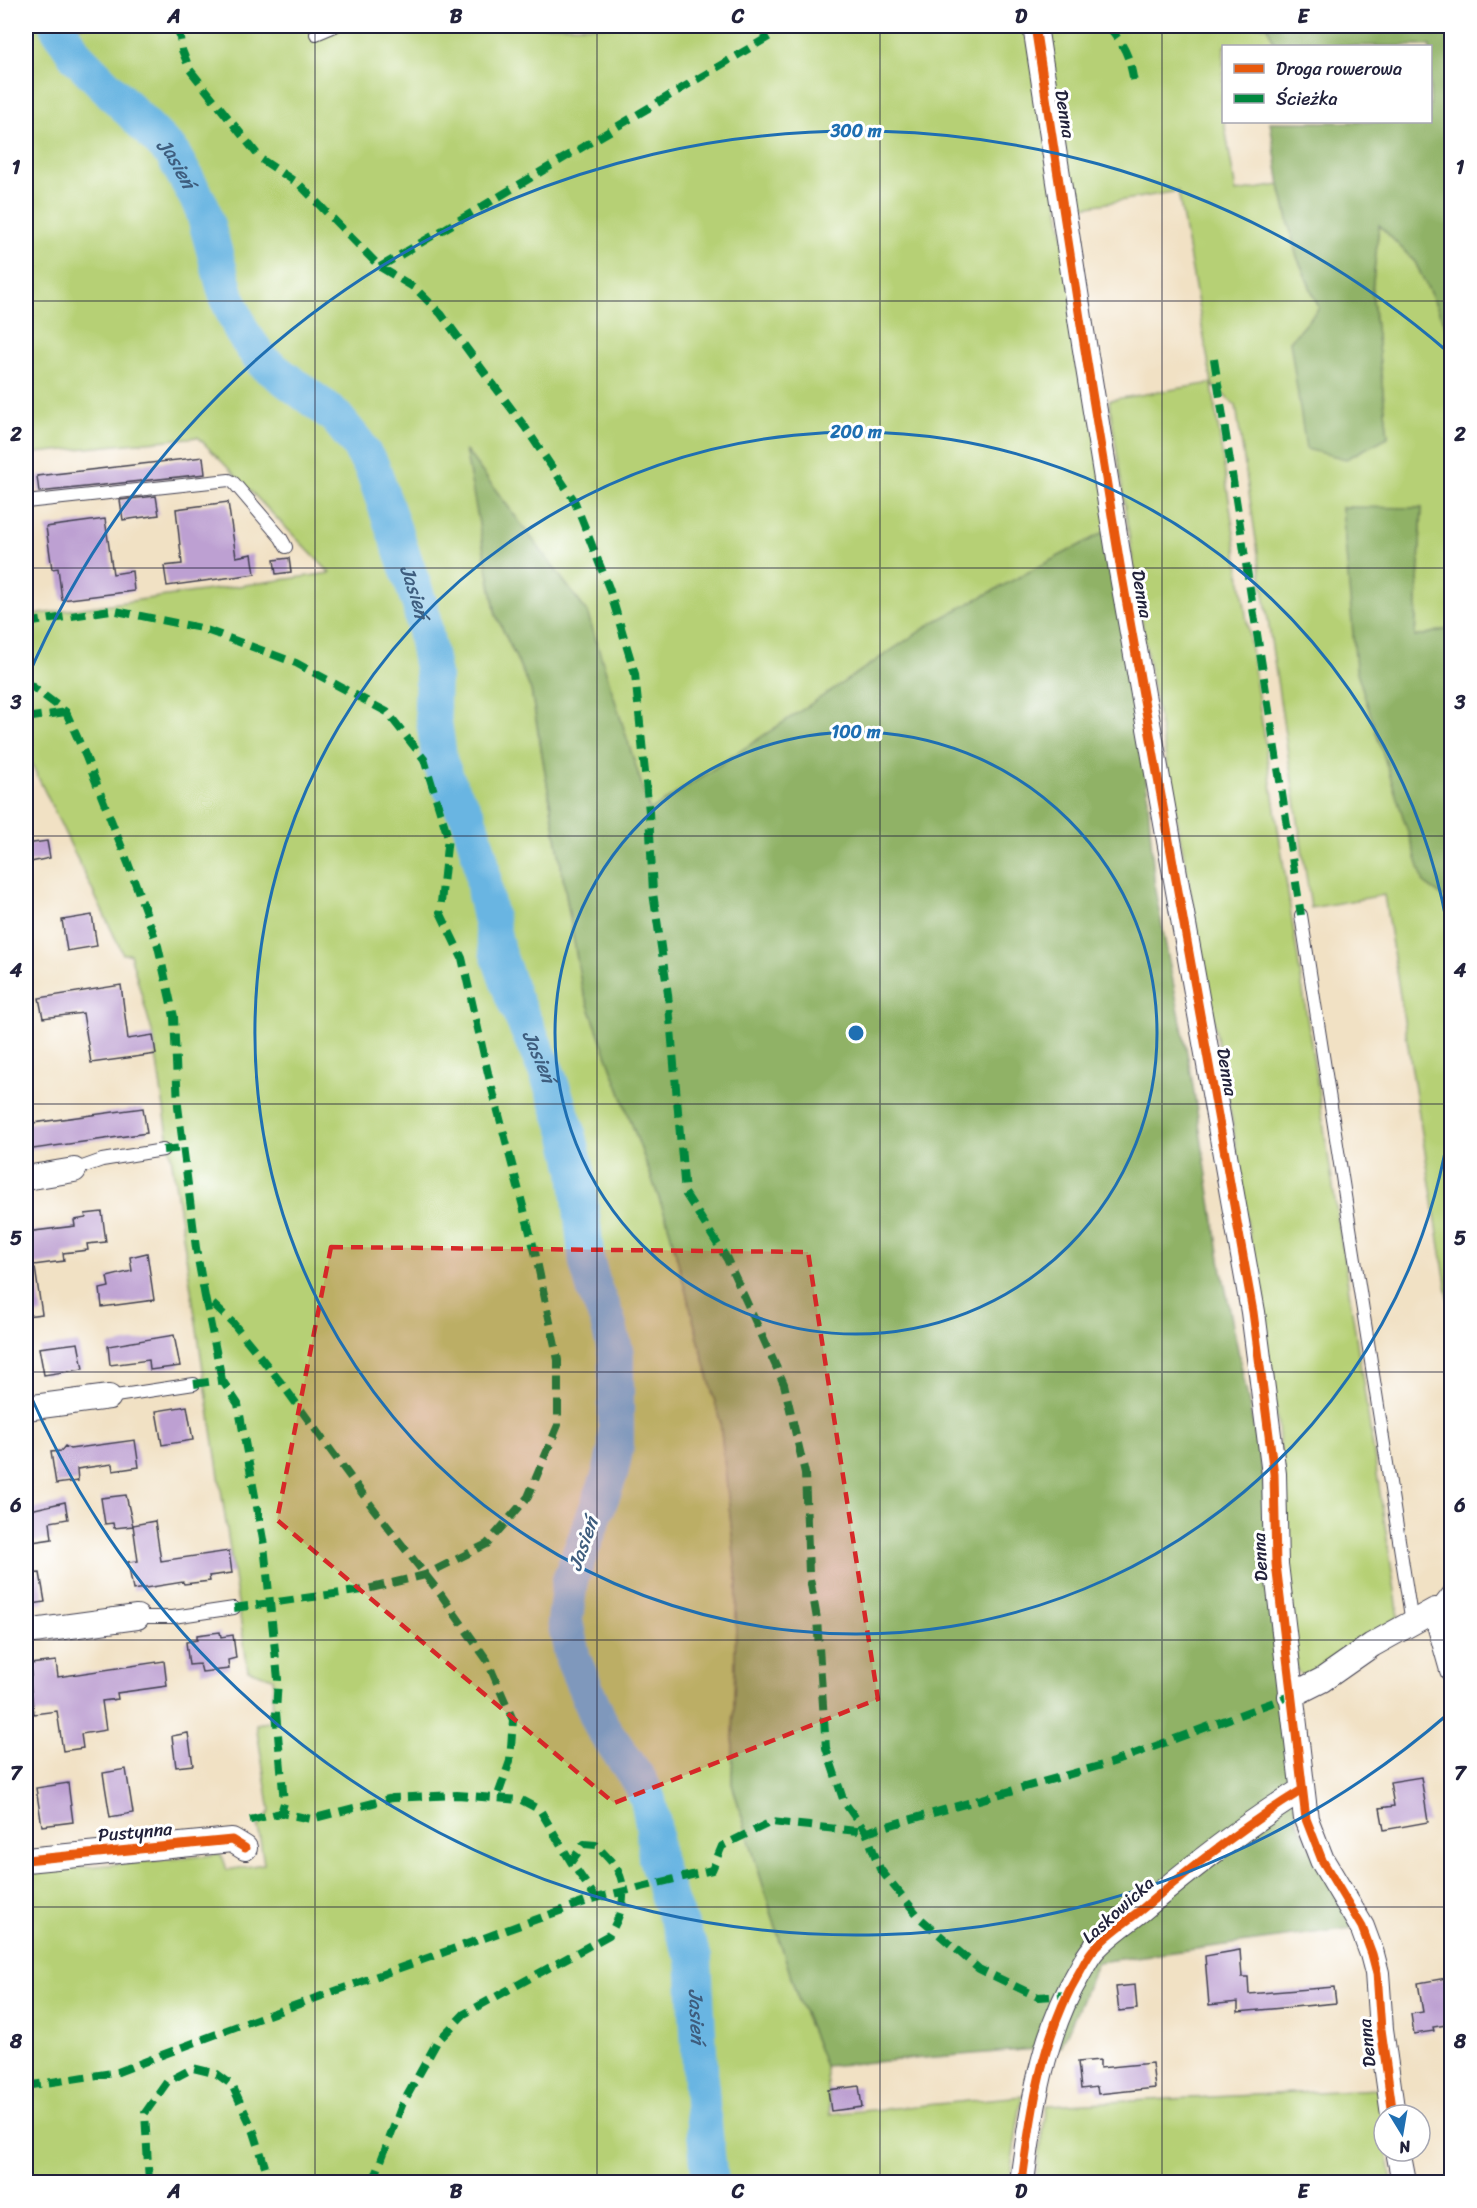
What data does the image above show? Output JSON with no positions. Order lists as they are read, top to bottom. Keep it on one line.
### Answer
{"streets":{"street":["Denna","Pustynna","Laskowicka"]},"crossings":[["Denna","Laskowicka"]],"water":["Jasień"],"legend":["Droga rowerowa","Ścieżka"],"north":"bottom","grid":{"columns":["A","B","C","D","E"],"rows":["1","2","3","4","5","6","7","8"]},"rings":["300 m","200 m","100 m"]}
